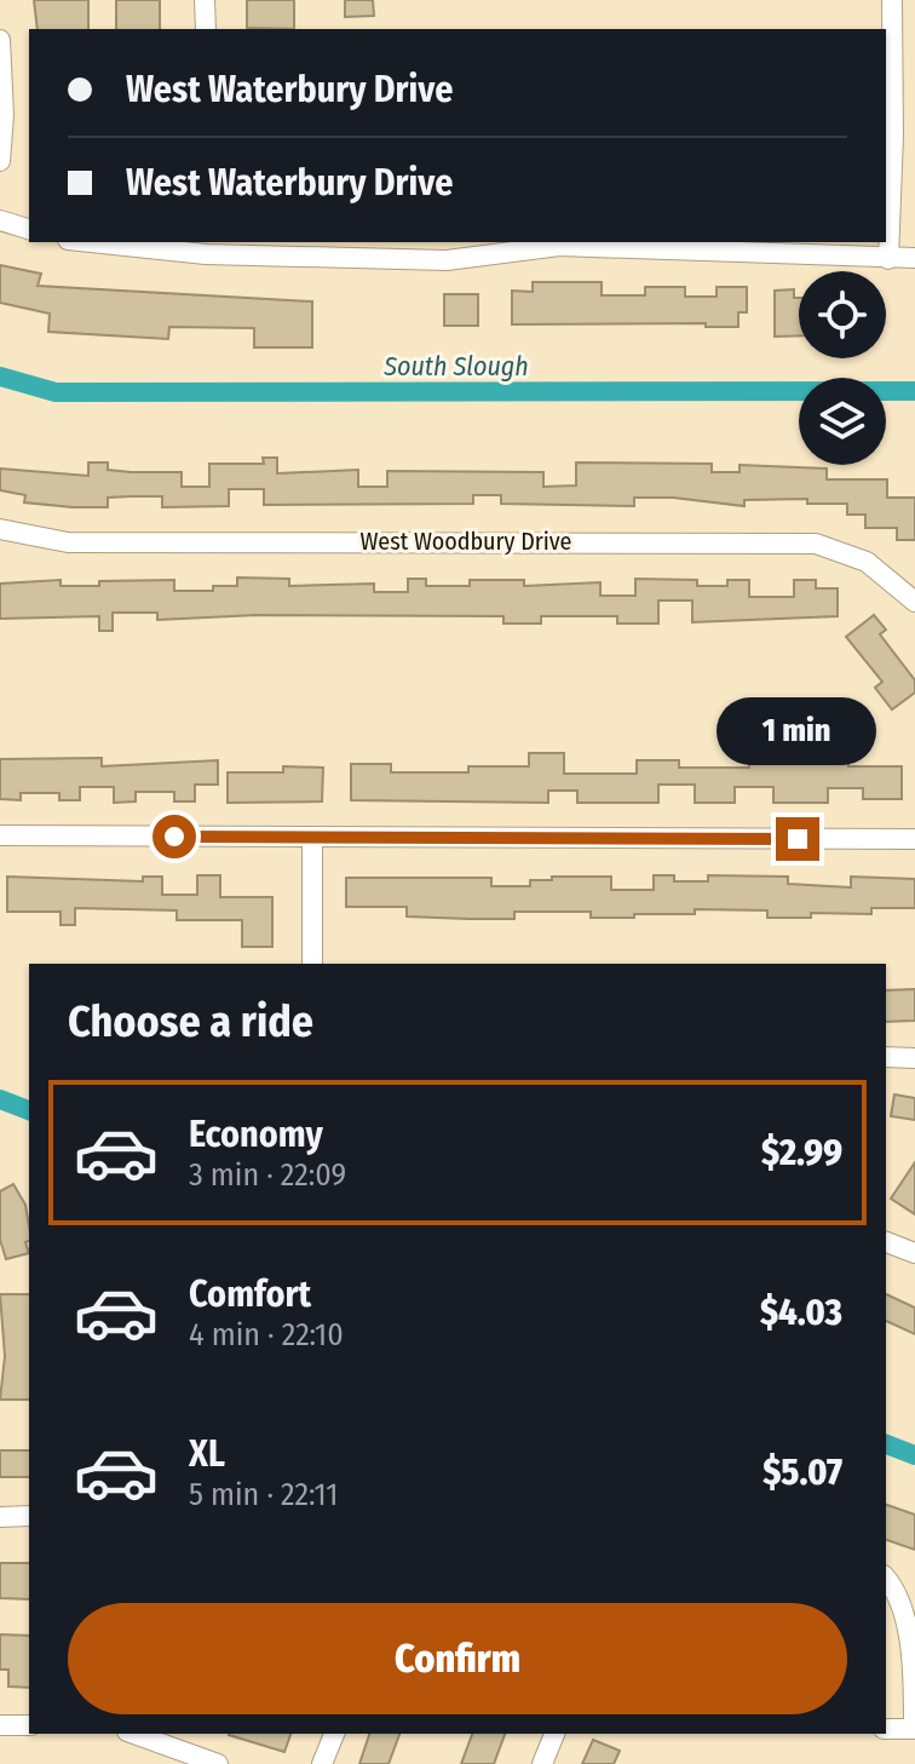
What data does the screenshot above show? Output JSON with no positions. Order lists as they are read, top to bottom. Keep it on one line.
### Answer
{"streets":{"street":["West Woodbury Drive"]},"water":["South Slough"],"page":{"banner":["West Waterbury Drive","West Waterbury Drive"],"bubble":"1 min","heading":"Choose a ride","list":[{"name":"Economy","note":"3 min · 22:09","value":"$2.99"},{"name":"Comfort","note":"4 min · 22:10","value":"$4.03"},{"name":"XL","note":"5 min · 22:11","value":"$5.07"}],"buttons":"Confirm"}}
